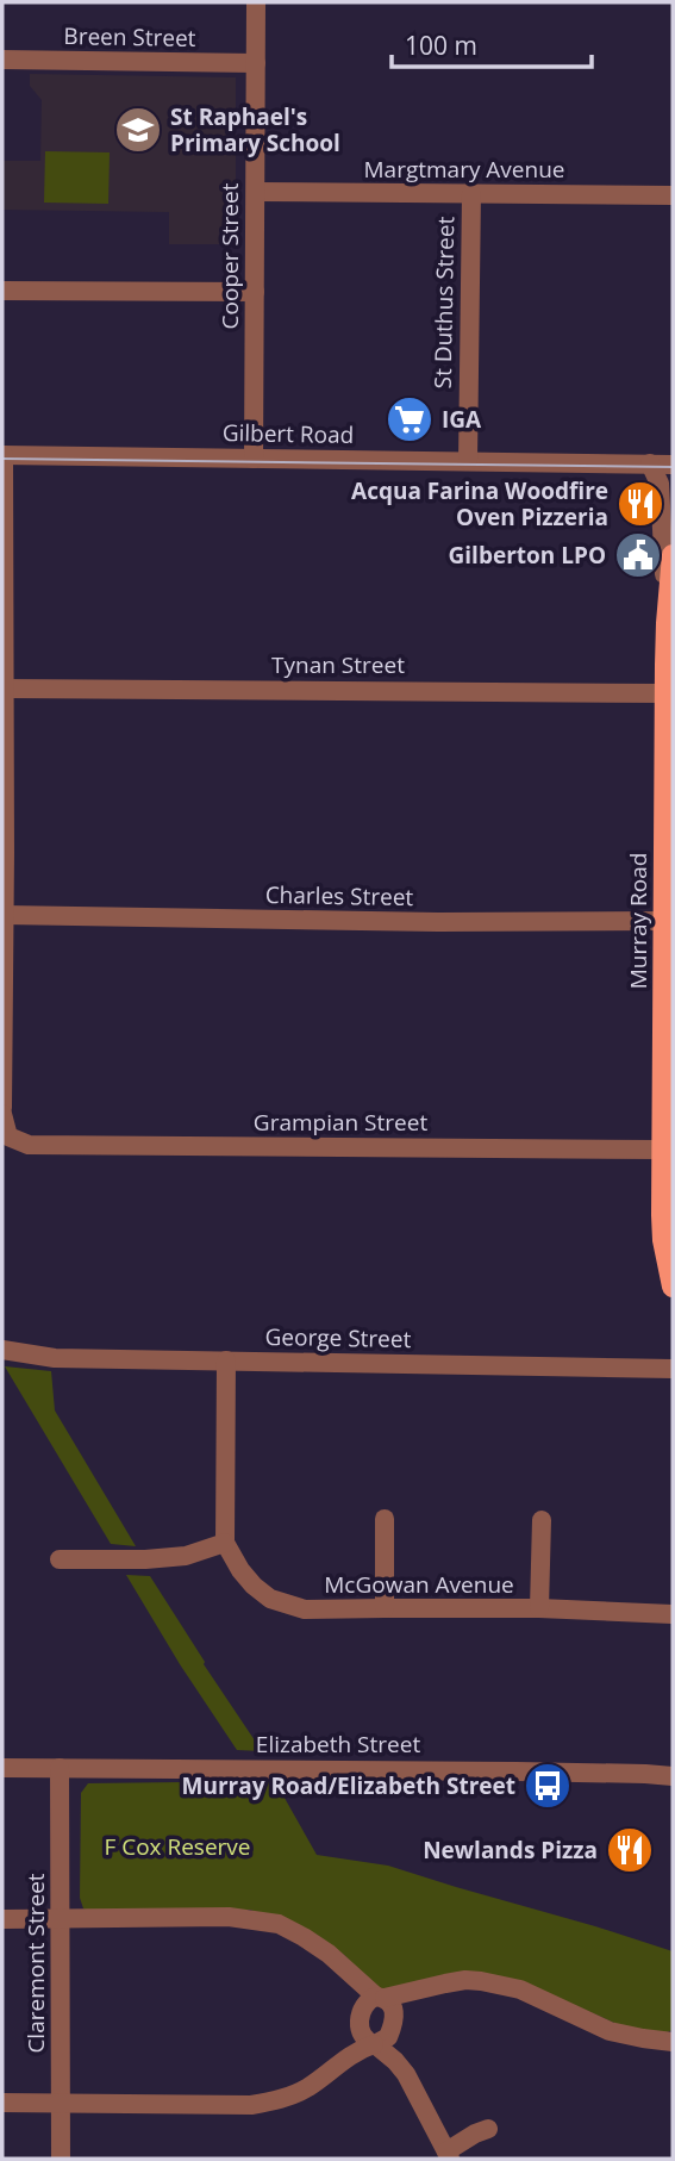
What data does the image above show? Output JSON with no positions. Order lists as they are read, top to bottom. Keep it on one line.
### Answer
{"streets":{"main road":["Murray Road"],"street":["Breen Street","Margtmary Avenue","Cooper Street","St Duthus Street","Gilbert Road","Tynan Street","Charles Street","Grampian Street","George Street","McGowan Avenue","Elizabeth Street","Claremont Street"]},"crossings":[["Breen Street","Cooper Street"],["Margtmary Avenue","Cooper Street"],["Margtmary Avenue","St Duthus Street"],["Cooper Street","Gilbert Road"],["St Duthus Street","Gilbert Road"],["Tynan Street","Murray Road"],["Charles Street","Murray Road"],["Murray Road","Grampian Street"],["Elizabeth Street","Claremont Street"]],"parks":["F Cox Reserve"],"places":{"school or university":["St Raphael's Primary School"],"supermarket":["IGA"],"restaurant":["Acqua Farina Woodfire Oven Pizzeria","Newlands Pizza"],"public building":["Gilberton LPO"],"bus stop":["Murray Road/Elizabeth Street"]},"scale_bar":"100 m"}
